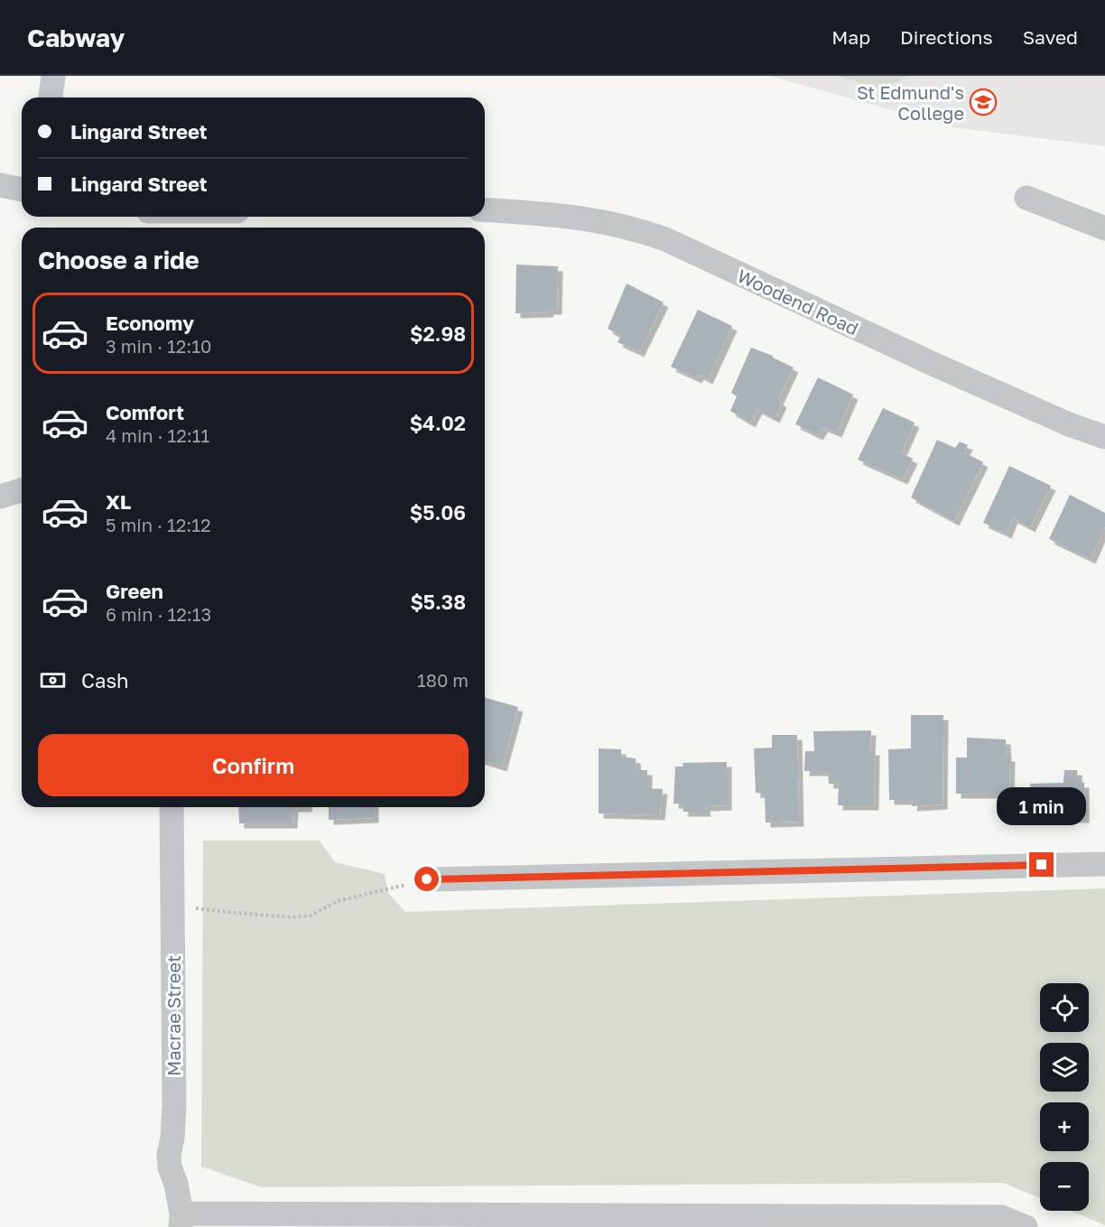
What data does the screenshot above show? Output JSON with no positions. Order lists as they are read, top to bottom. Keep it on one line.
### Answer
{"streets":{"street":["Woodend Road","Macrae Street"]},"places":{"school or university":["St Edmund's College"]},"page":{"header":"Cabway","nav":["Map","Directions","Saved"],"banner":["Lingard Street","Lingard Street"],"heading":"Choose a ride","list":[{"name":"Economy","note":"3 min · 12:10","value":"$2.98"},{"name":"Comfort","note":"4 min · 12:11","value":"$4.02"},{"name":"XL","note":"5 min · 12:12","value":"$5.06"},{"name":"Green","note":"6 min · 12:13","value":"$5.38"}],"pay":["Cash","180 m"],"buttons":"Confirm","bubble":"1 min","map_buttons":["+","−"]}}
